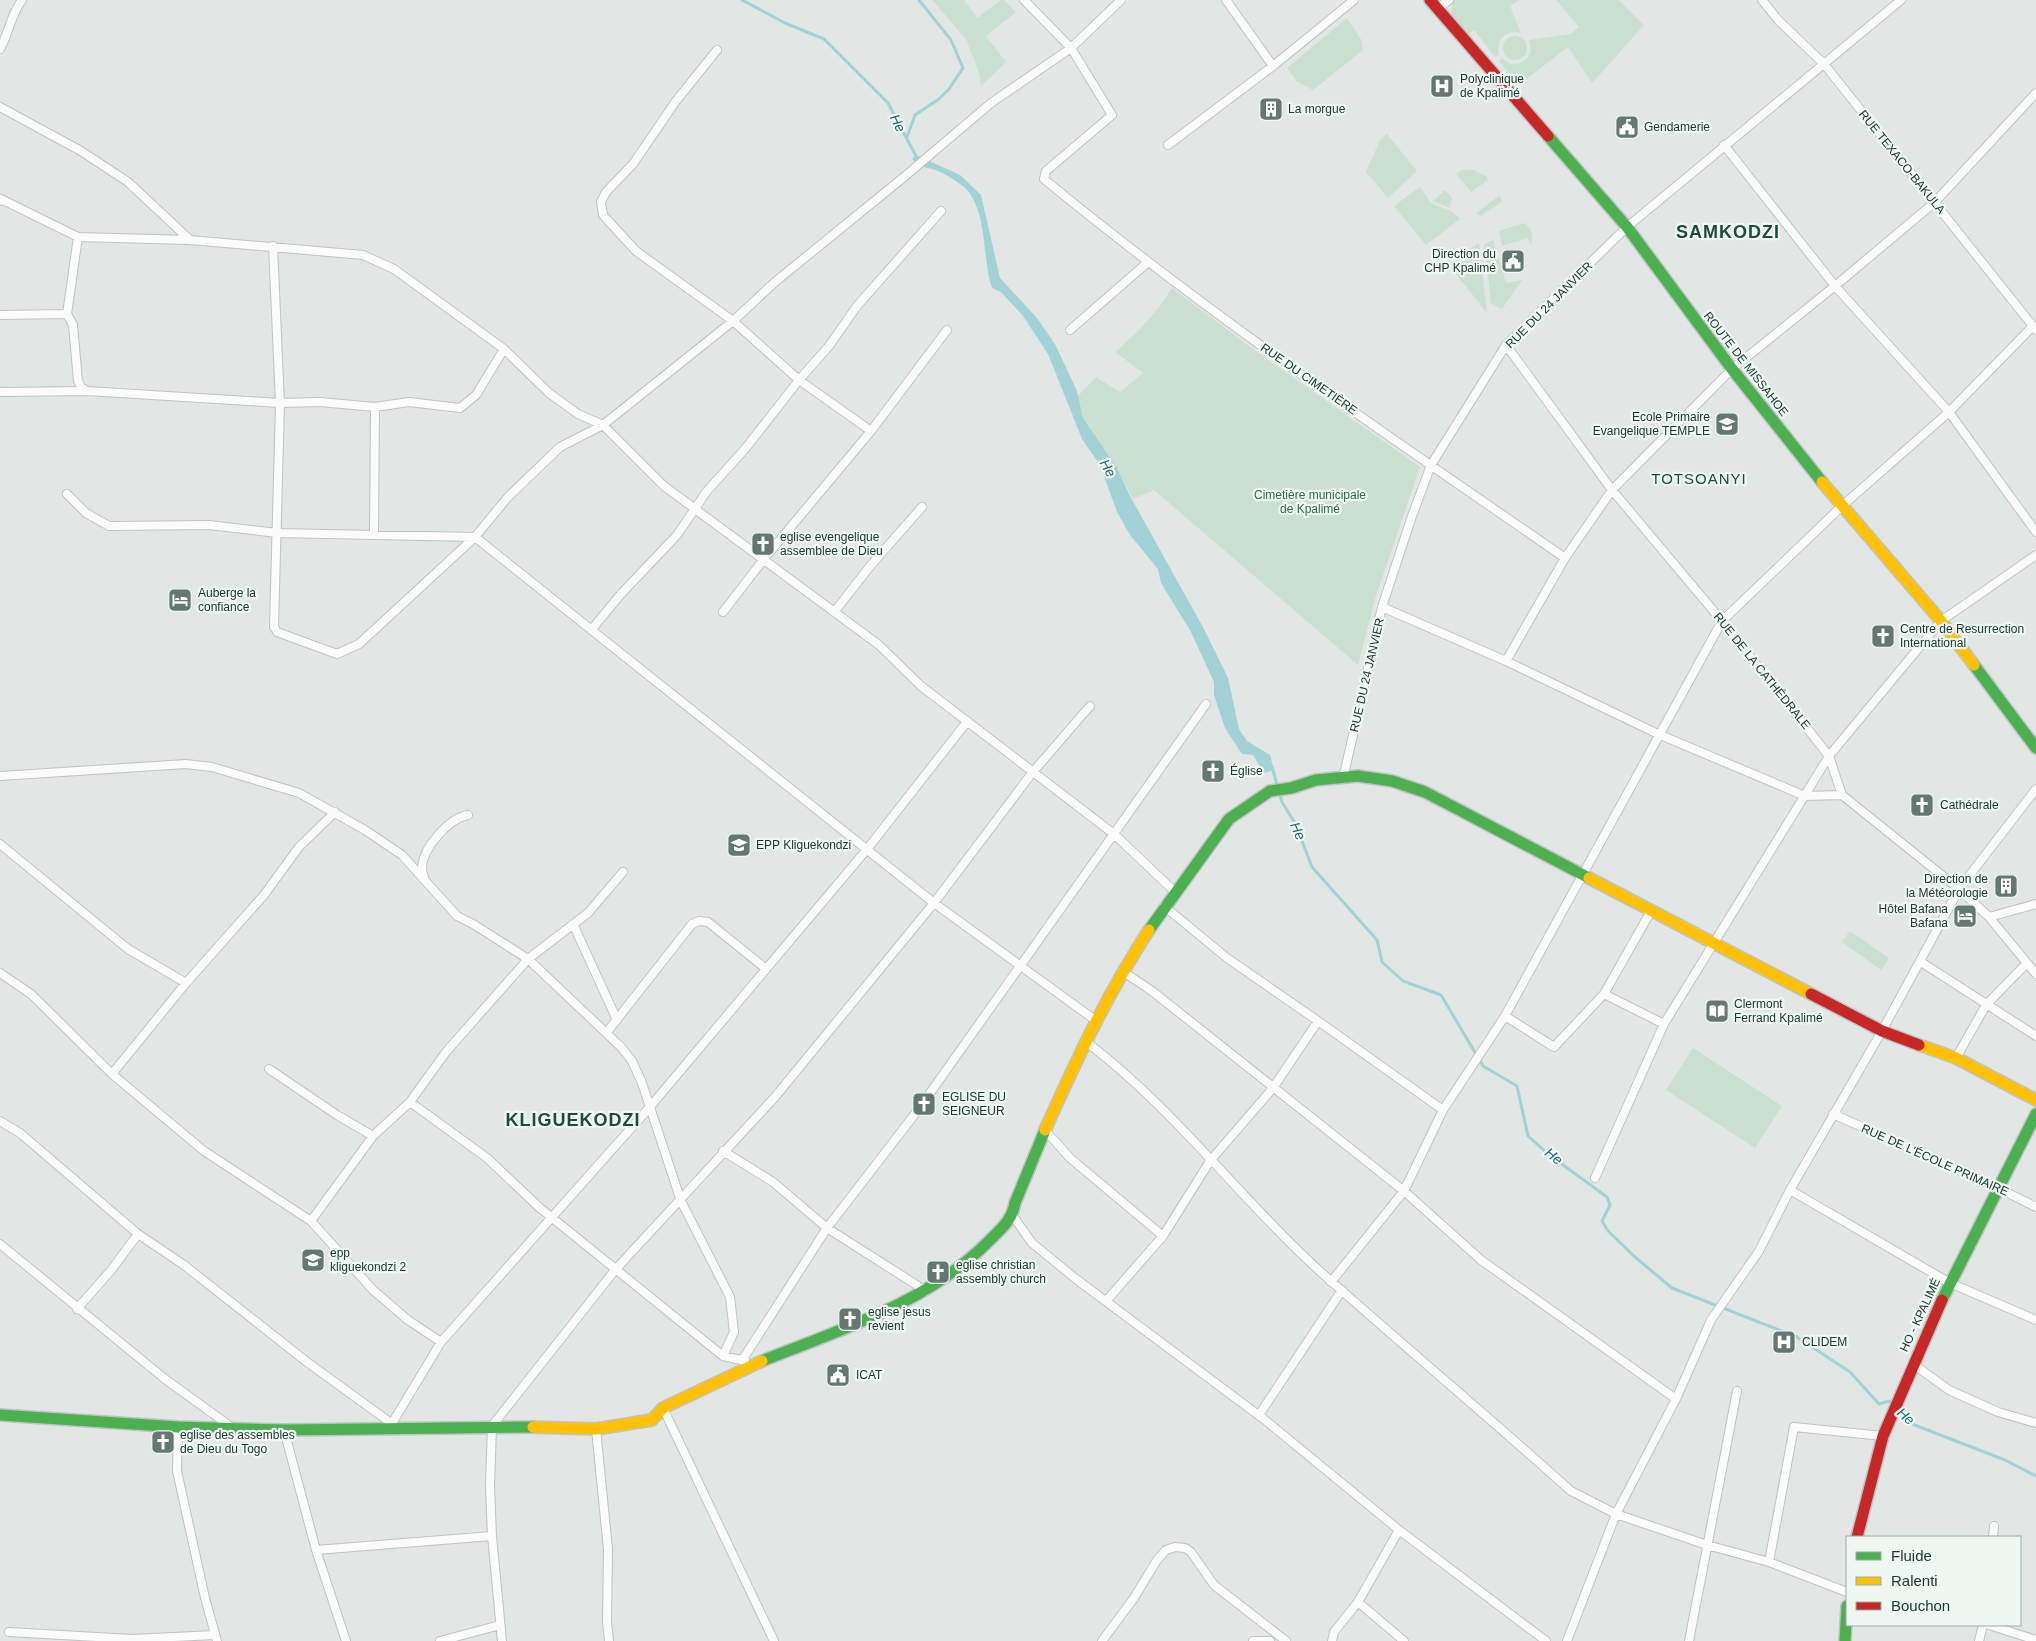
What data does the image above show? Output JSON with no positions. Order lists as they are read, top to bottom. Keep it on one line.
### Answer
{"streets":{"street":["RUE TEXACO-BAKULA","RUE DU 24 JANVIER","ROUTE DE MISSAHOE","RUE DU CIMETIÈRE","RUE DE LA CATHÉDRALE","RUE DE L'ÉCOLE PRIMAIRE","HO - KPALIMÉ"]},"crossings":[["RUE TEXACO-BAKULA","RUE DU 24 JANVIER"],["RUE DU 24 JANVIER","ROUTE DE MISSAHOE"],["RUE DU 24 JANVIER","RUE DU CIMETIÈRE"],["RUE DU 24 JANVIER","RUE DE LA CATHÉDRALE"],["RUE DE L'ÉCOLE PRIMAIRE","HO - KPALIMÉ"]],"districts":["SAMKODZI","TOTSOANYI","KLIGUEKODZI"],"water":["He"],"parks":["Cimetière municipale de Kpalimé"],"places":{"hospital":["Polyclinique de Kpalimé","CLIDEM"],"building":["La morgue","Direction de la Météorologie"],"public building":["Gendamerie","Direction du CHP Kpalimé","ICAT"],"school or university":["Ecole Primaire Evangelique TEMPLE","EPP Kliguekondzi","epp kliguekondzi 2"],"church":["eglise evengelique assemblee de Dieu","Centre de Resurrection International","Église","Cathédrale","EGLISE DU SEIGNEUR","eglise christian assembly church","eglise jesus revient","eglise des assembles de Dieu du Togo"],"hotel":["Auberge la confiance","Hôtel Bafana Bafana"],"library":["Clermont Ferrand Kpalimé"]},"legend":["Fluide","Ralenti","Bouchon"]}
